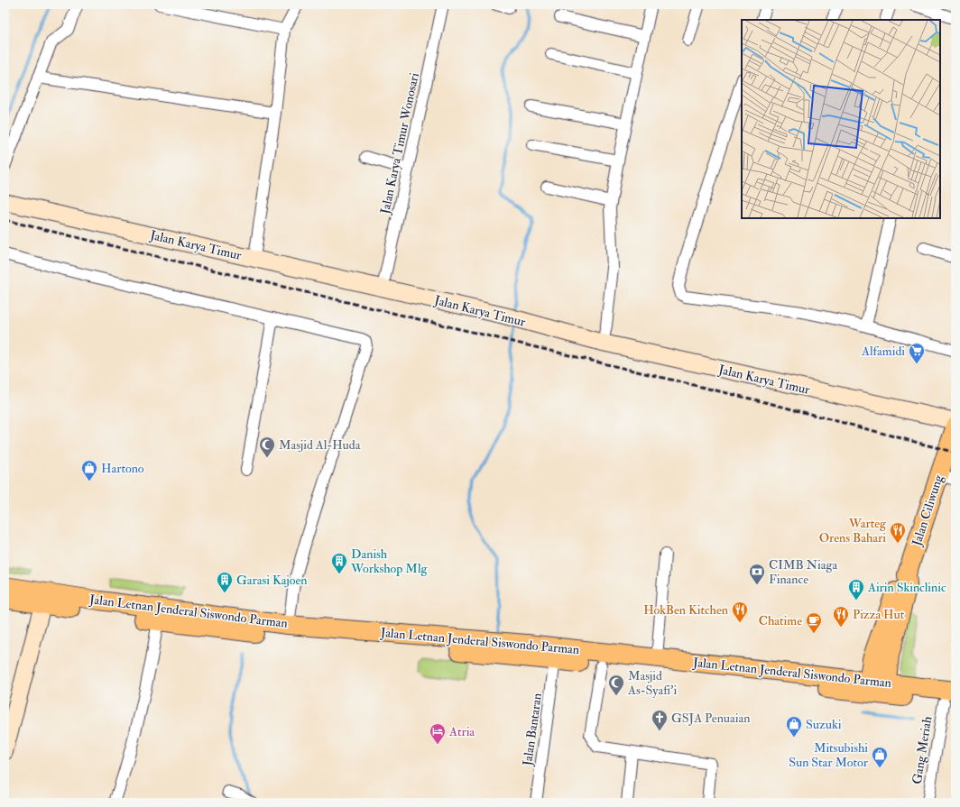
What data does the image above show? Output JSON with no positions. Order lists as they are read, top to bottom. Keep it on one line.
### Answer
{"streets":{"main road":["Jalan Ciliwung","Jalan Letnan Jenderal Siswondo Parman"],"street":["Jalan Karya Timur Wonosari","Jalan Karya Timur","Jalan Bantaran","Gang Meriah"]},"crossings":[["Jalan Karya Timur Wonosari","Jalan Karya Timur"],["Jalan Ciliwung","Jalan Letnan Jenderal Siswondo Parman"],["Jalan Letnan Jenderal Siswondo Parman","Jalan Bantaran"],["Jalan Letnan Jenderal Siswondo Parman","Gang Meriah"]],"places":{"supermarket":["Alfamidi"],"mosque":["Masjid Al-Huda","Masjid As-Syafi'i"],"shop":["Hartono","Suzuki","Mitsubishi Sun Star Motor"],"restaurant":["Warteg Orens Bahari","HokBen Kitchen","Pizza Hut"],"building":["Danish Workshop Mlg","Garasi Kajoen","Airin Skinclinic"],"bank":["CIMB Niaga Finance"],"cafe":["Chatime"],"church":["GSJA Penuaian"],"hotel":["Atria"]}}
